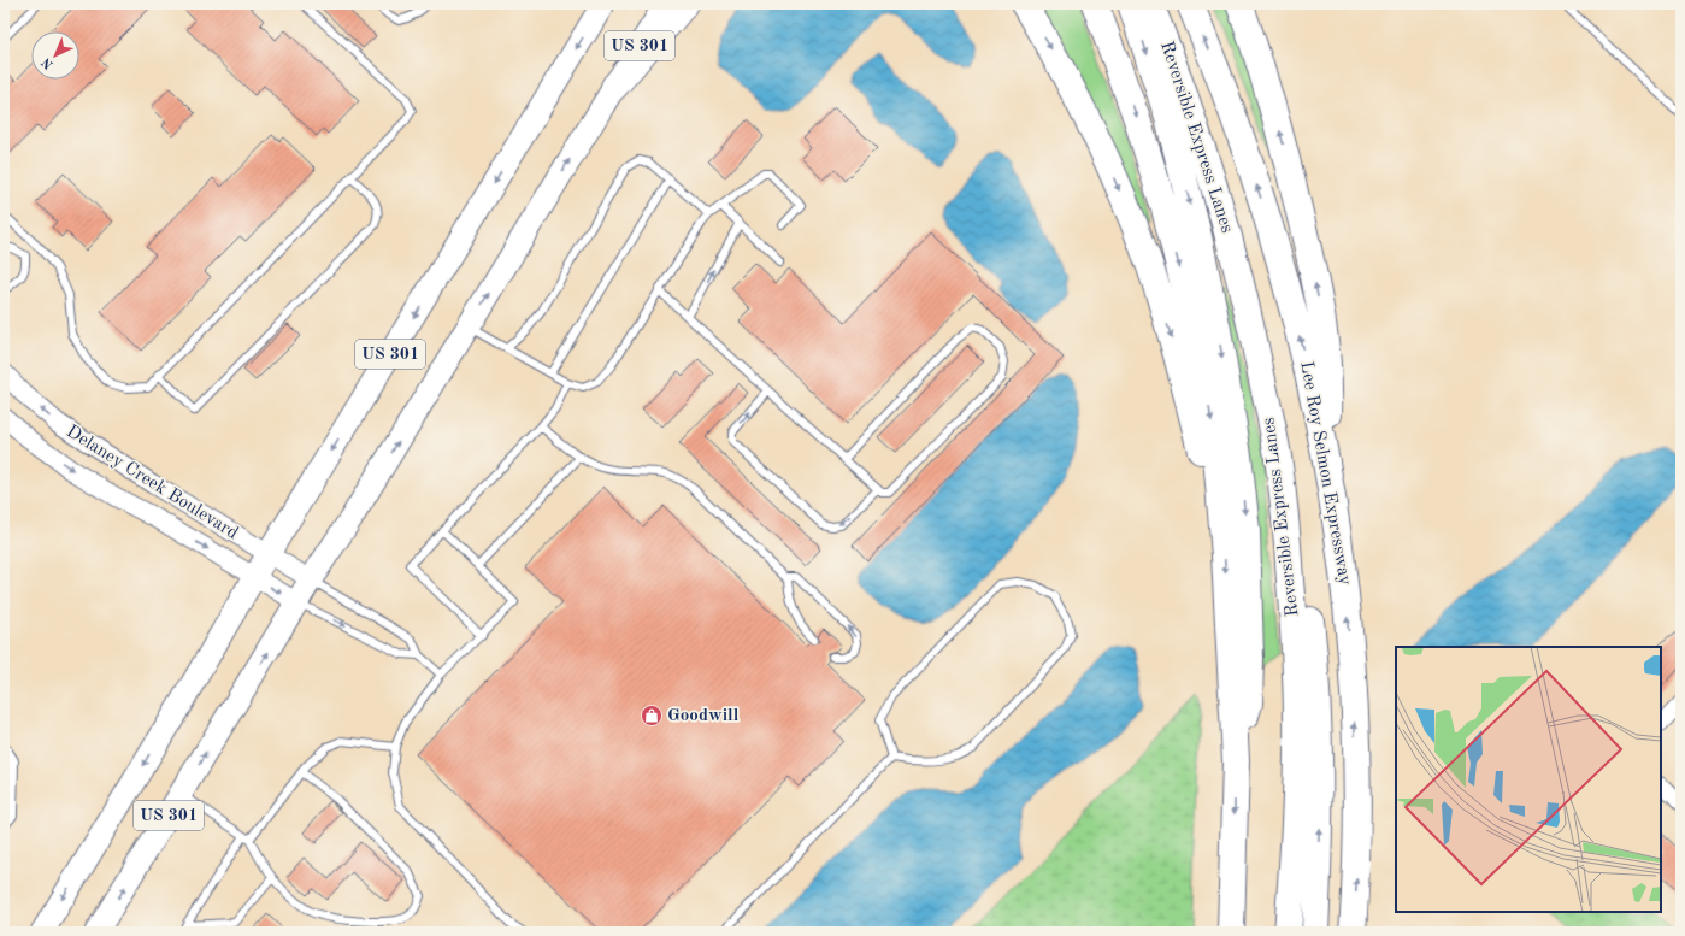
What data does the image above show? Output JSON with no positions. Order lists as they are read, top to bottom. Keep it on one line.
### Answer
{"streets":{"highway":["Reversible Express Lanes","Lee Roy Selmon Expressway"],"main road":["US 301"],"street":["Delaney Creek Boulevard"]},"crossings":[["US 301","Delaney Creek Boulevard"]],"places":{"shop":["Goodwill"]},"north":"bottom left"}
